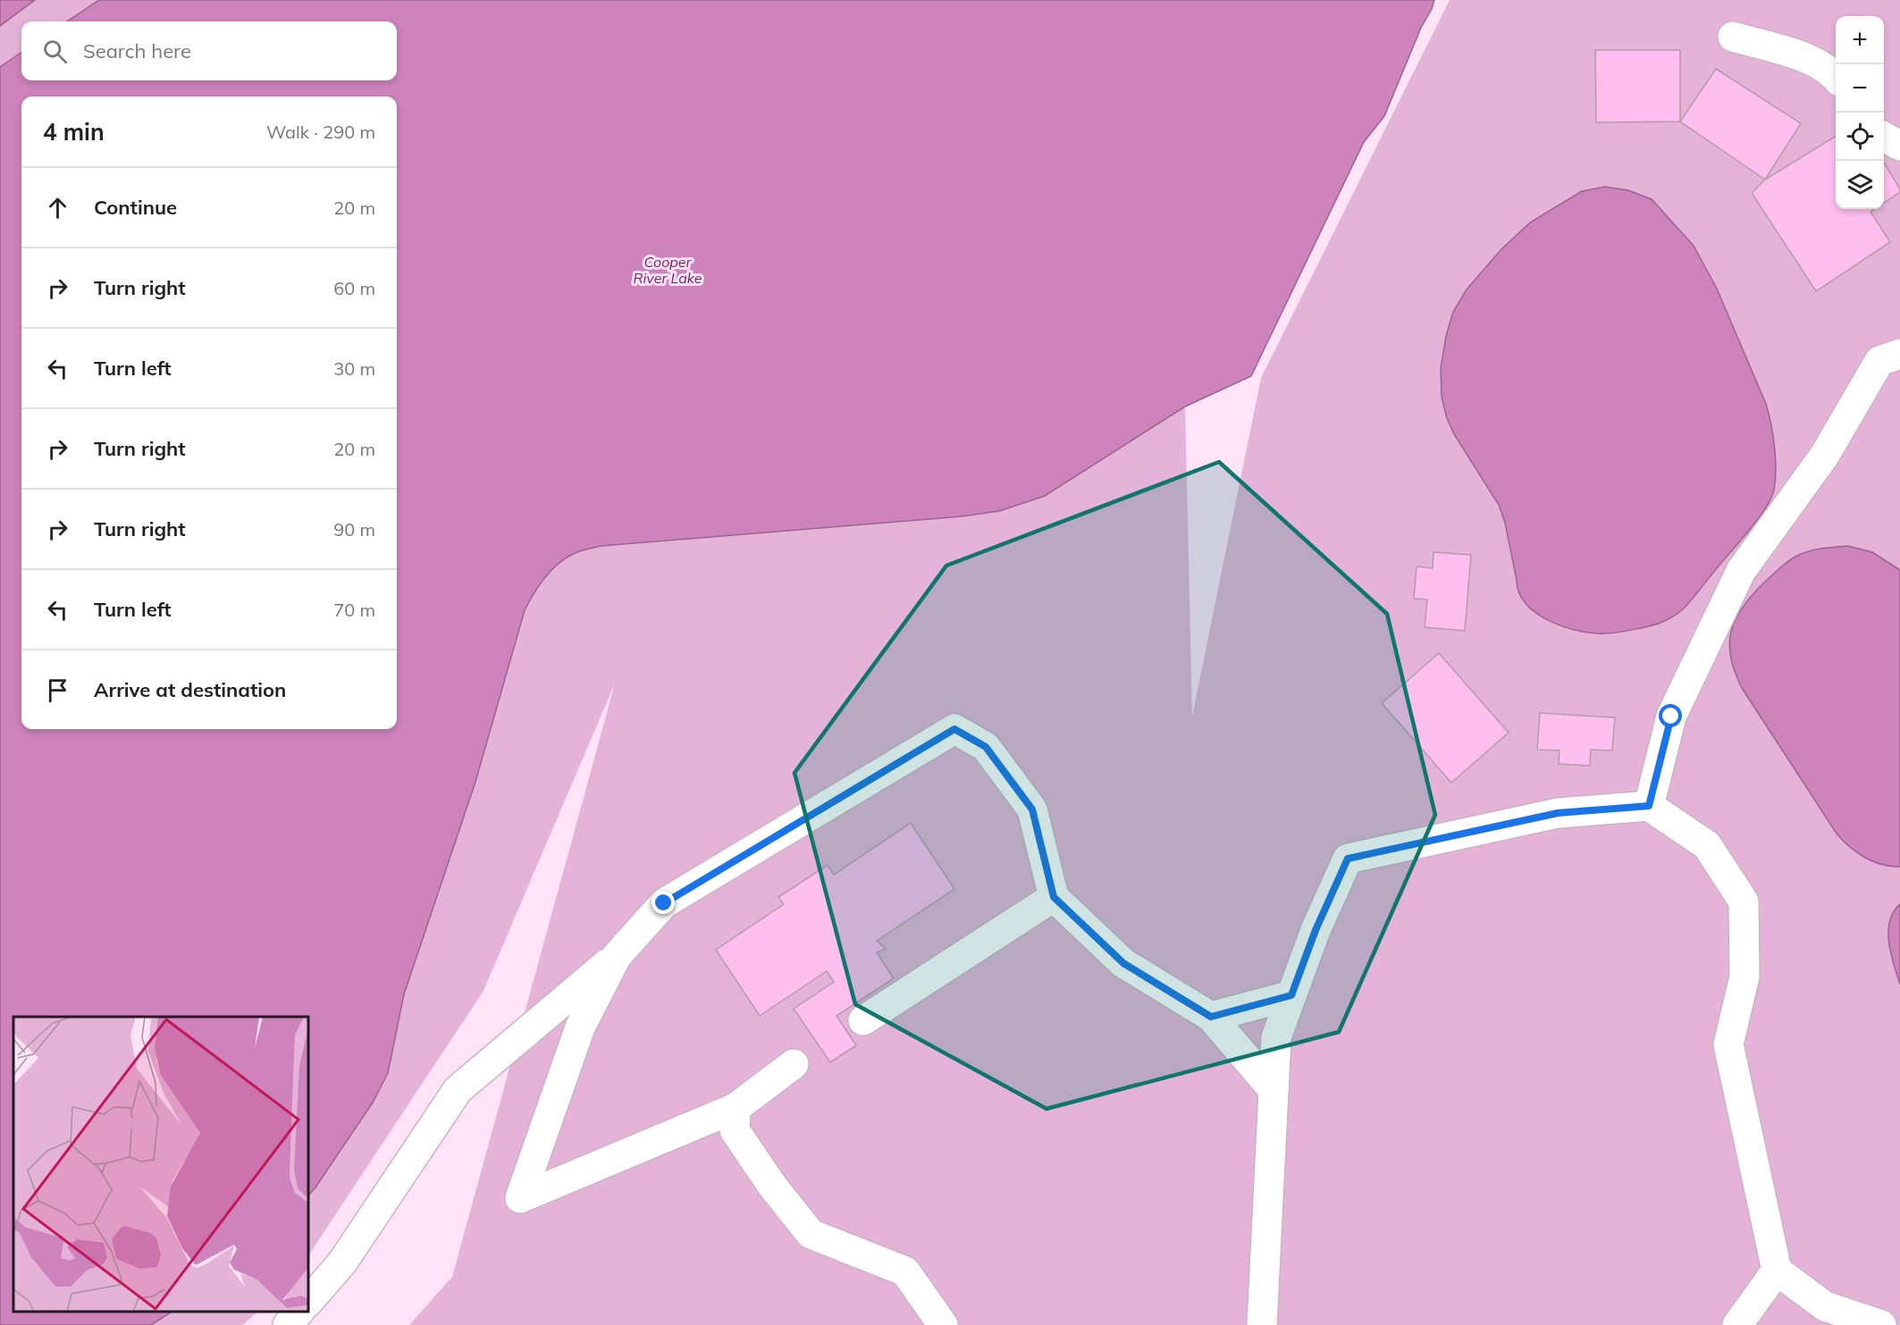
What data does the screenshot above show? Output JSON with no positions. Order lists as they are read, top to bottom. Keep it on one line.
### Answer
{"water":["Cooper River Lake"],"page":{"map_buttons":["+","−"],"search":"Search here","heading":["4 min","Walk · 290 m"],"list":[["Continue","20 m"],["Turn right","60 m"],["Turn left","30 m"],["Turn right","20 m"],["Turn right","90 m"],["Turn left","70 m"],"Arrive at destination"]}}
